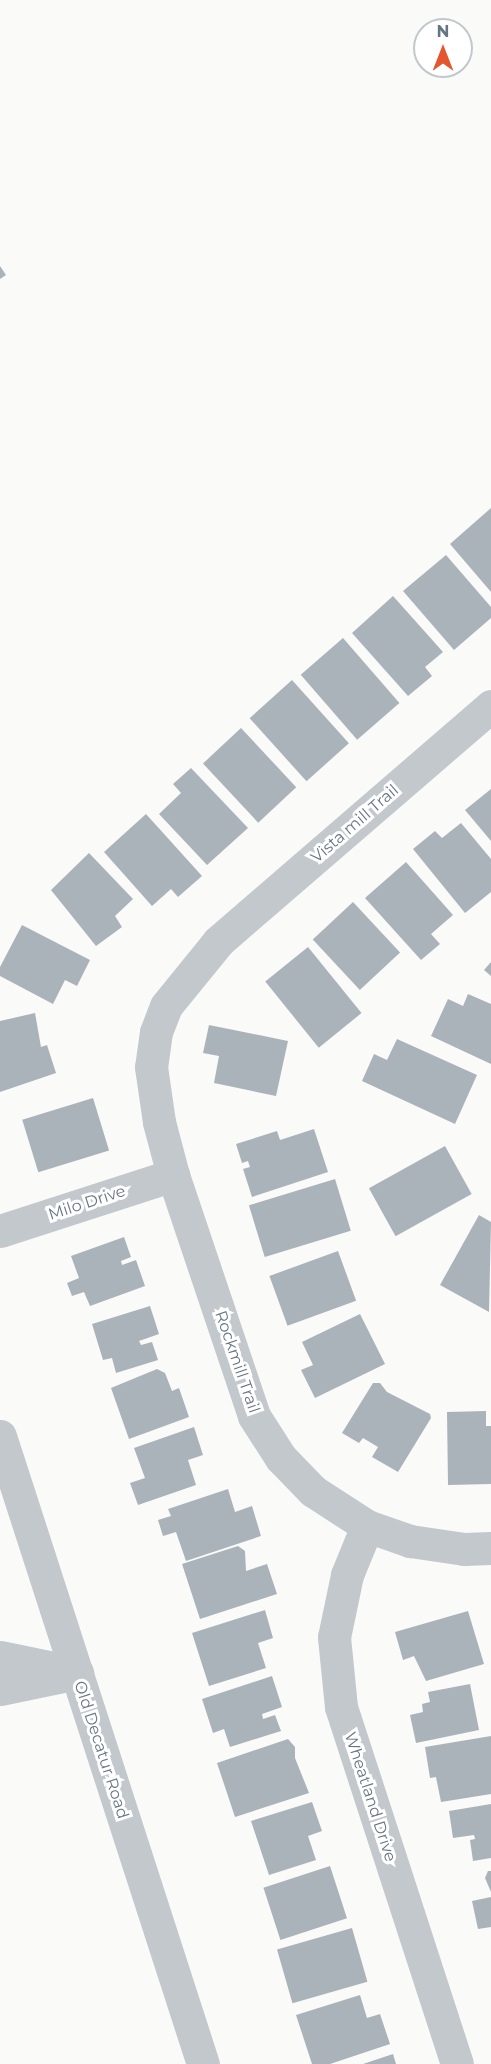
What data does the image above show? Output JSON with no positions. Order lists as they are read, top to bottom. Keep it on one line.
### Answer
{"streets":{"street":["Vista mill Trail","Milo Drive","Rockmill Trail","Old Decatur Road","Wheatland Drive"]},"crossings":[["Vista mill Trail","Rockmill Trail"],["Milo Drive","Rockmill Trail"],["Rockmill Trail","Wheatland Drive"]],"north":"top"}
